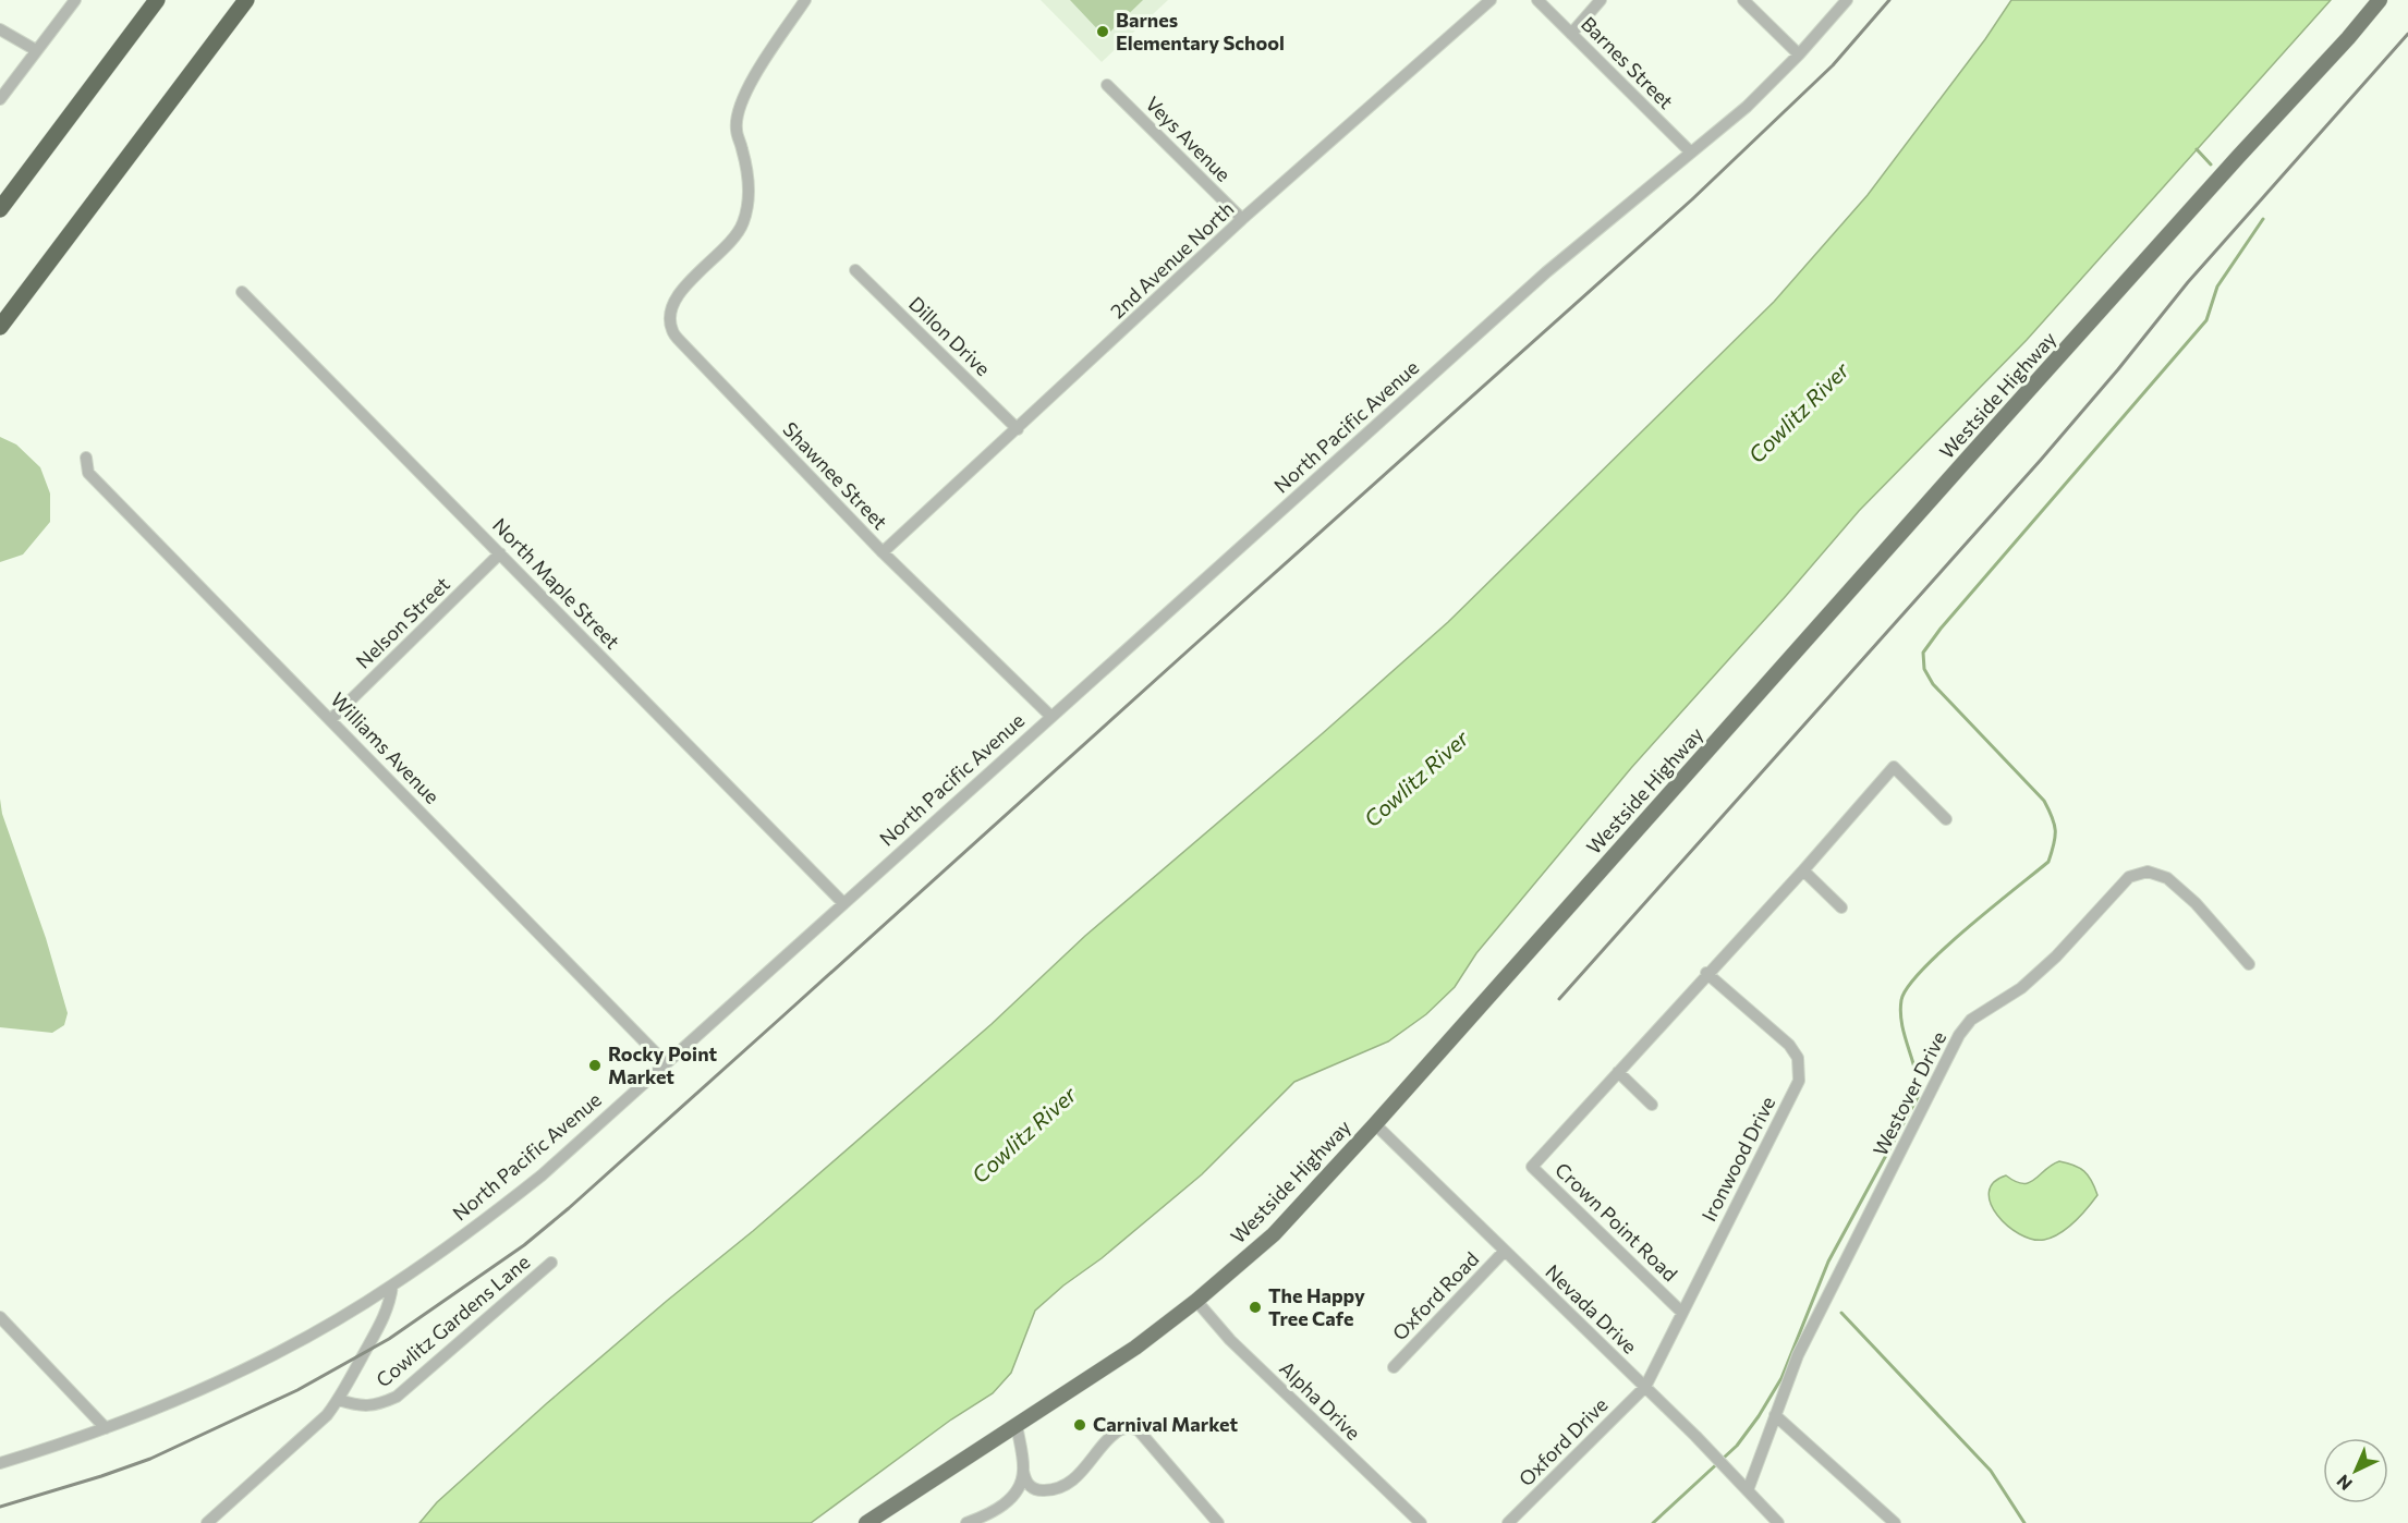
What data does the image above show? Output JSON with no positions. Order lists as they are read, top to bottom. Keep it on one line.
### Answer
{"streets":{"main road":["Westside Highway"],"street":["Barnes Street","Veys Avenue","2nd Avenue North","Dillon Drive","North Pacific Avenue","Shawnee Street","North Maple Street","Nelson Street","Williams Avenue","Westover Drive","Ironwood Drive","Crown Point Road","Oxford Road","Nevada Drive","Cowlitz Gardens Lane","Alpha Drive","Oxford Drive"]},"crossings":[["Barnes Street","North Pacific Avenue"],["Veys Avenue","2nd Avenue North"],["2nd Avenue North","Dillon Drive"],["2nd Avenue North","Shawnee Street"],["Westside Highway","Nevada Drive"],["Westside Highway","Alpha Drive"],["North Pacific Avenue","Shawnee Street"],["North Pacific Avenue","North Maple Street"],["North Pacific Avenue","Williams Avenue"],["North Maple Street","Nelson Street"],["Nelson Street","Williams Avenue"],["Westover Drive","Nevada Drive"],["Ironwood Drive","Crown Point Road"],["Ironwood Drive","Nevada Drive"],["Ironwood Drive","Oxford Drive"],["Oxford Road","Nevada Drive"],["Nevada Drive","Oxford Drive"]],"water":["Cowlitz River"],"places":["Barnes Elementary School","Rocky Point Market","The Happy Tree Cafe","Carnival Market"],"north":"bottom left"}
